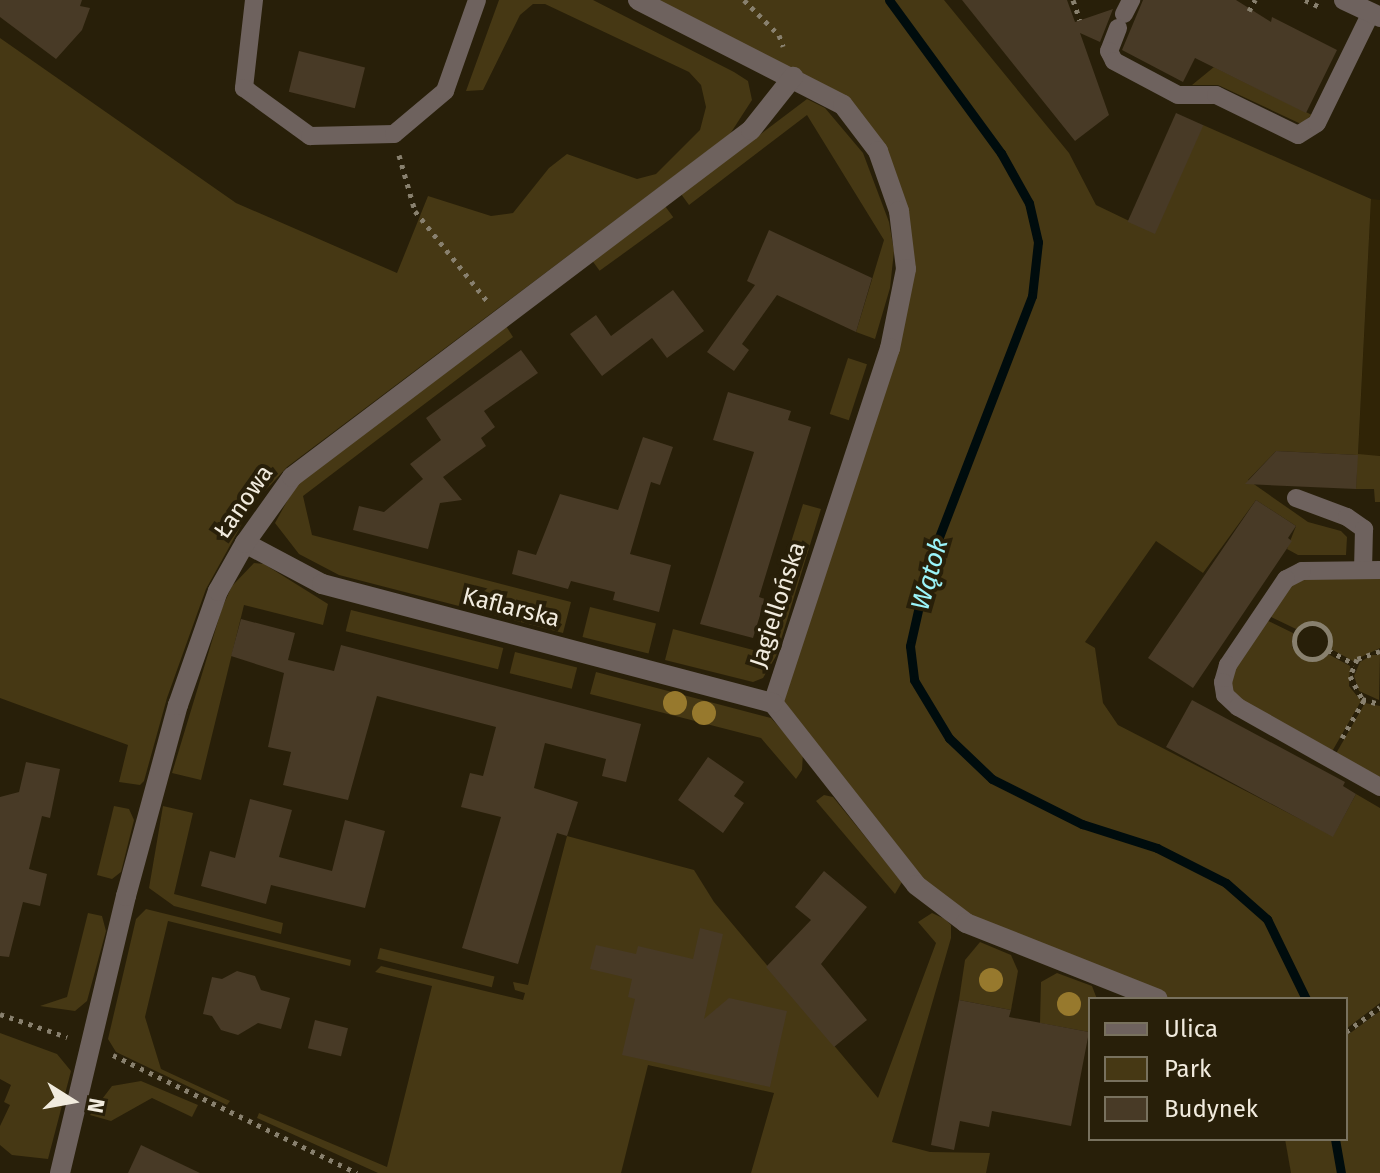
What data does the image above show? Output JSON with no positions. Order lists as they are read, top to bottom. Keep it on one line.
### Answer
{"streets":{"street":["Łanowa","Jagiellońska","Kaflarska"]},"crossings":[["Łanowa","Jagiellońska"],["Łanowa","Kaflarska"],["Jagiellońska","Kaflarska"]],"water":["Wątok"],"legend":["Ulica","Park","Budynek"],"north":"right"}
